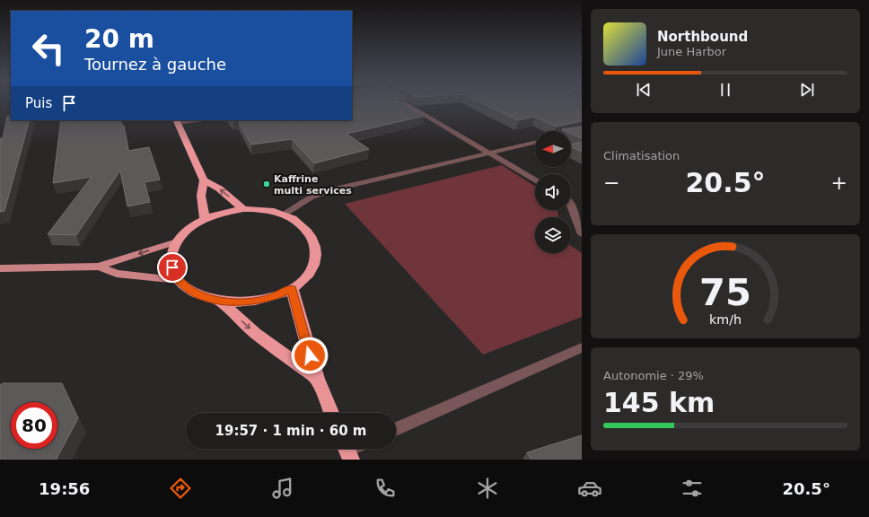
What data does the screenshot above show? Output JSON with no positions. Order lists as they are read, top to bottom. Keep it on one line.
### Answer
{"places":["Kaffrine multi services"],"north":"left","page":{"turn":["20 m","Tournez à gauche"],"song":["Northbound","June Harbor"],"then":"Puis","tile":["Climatisation",["Autonomie · 29%","145 km"]],"heat":["−","20.5°","+"],"limit":"80","trip":"19:57 · 1 min · 60 m","tabs":["19:56","20.5°"],"gauge":["75","km/h"]}}
